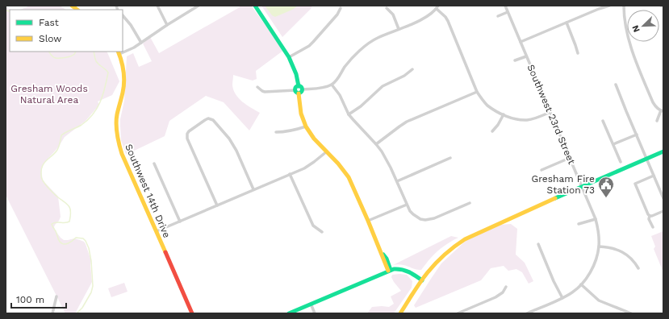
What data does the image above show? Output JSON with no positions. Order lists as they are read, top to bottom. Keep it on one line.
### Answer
{"streets":{"street":["Southwest 23rd Street","Southwest 14th Drive"]},"parks":["Gresham Woods Natural Area"],"places":{"public building":["Gresham Fire Station 73"]},"legend":["Fast","Slow"],"scale_bar":"100 m","north":"bottom left"}
